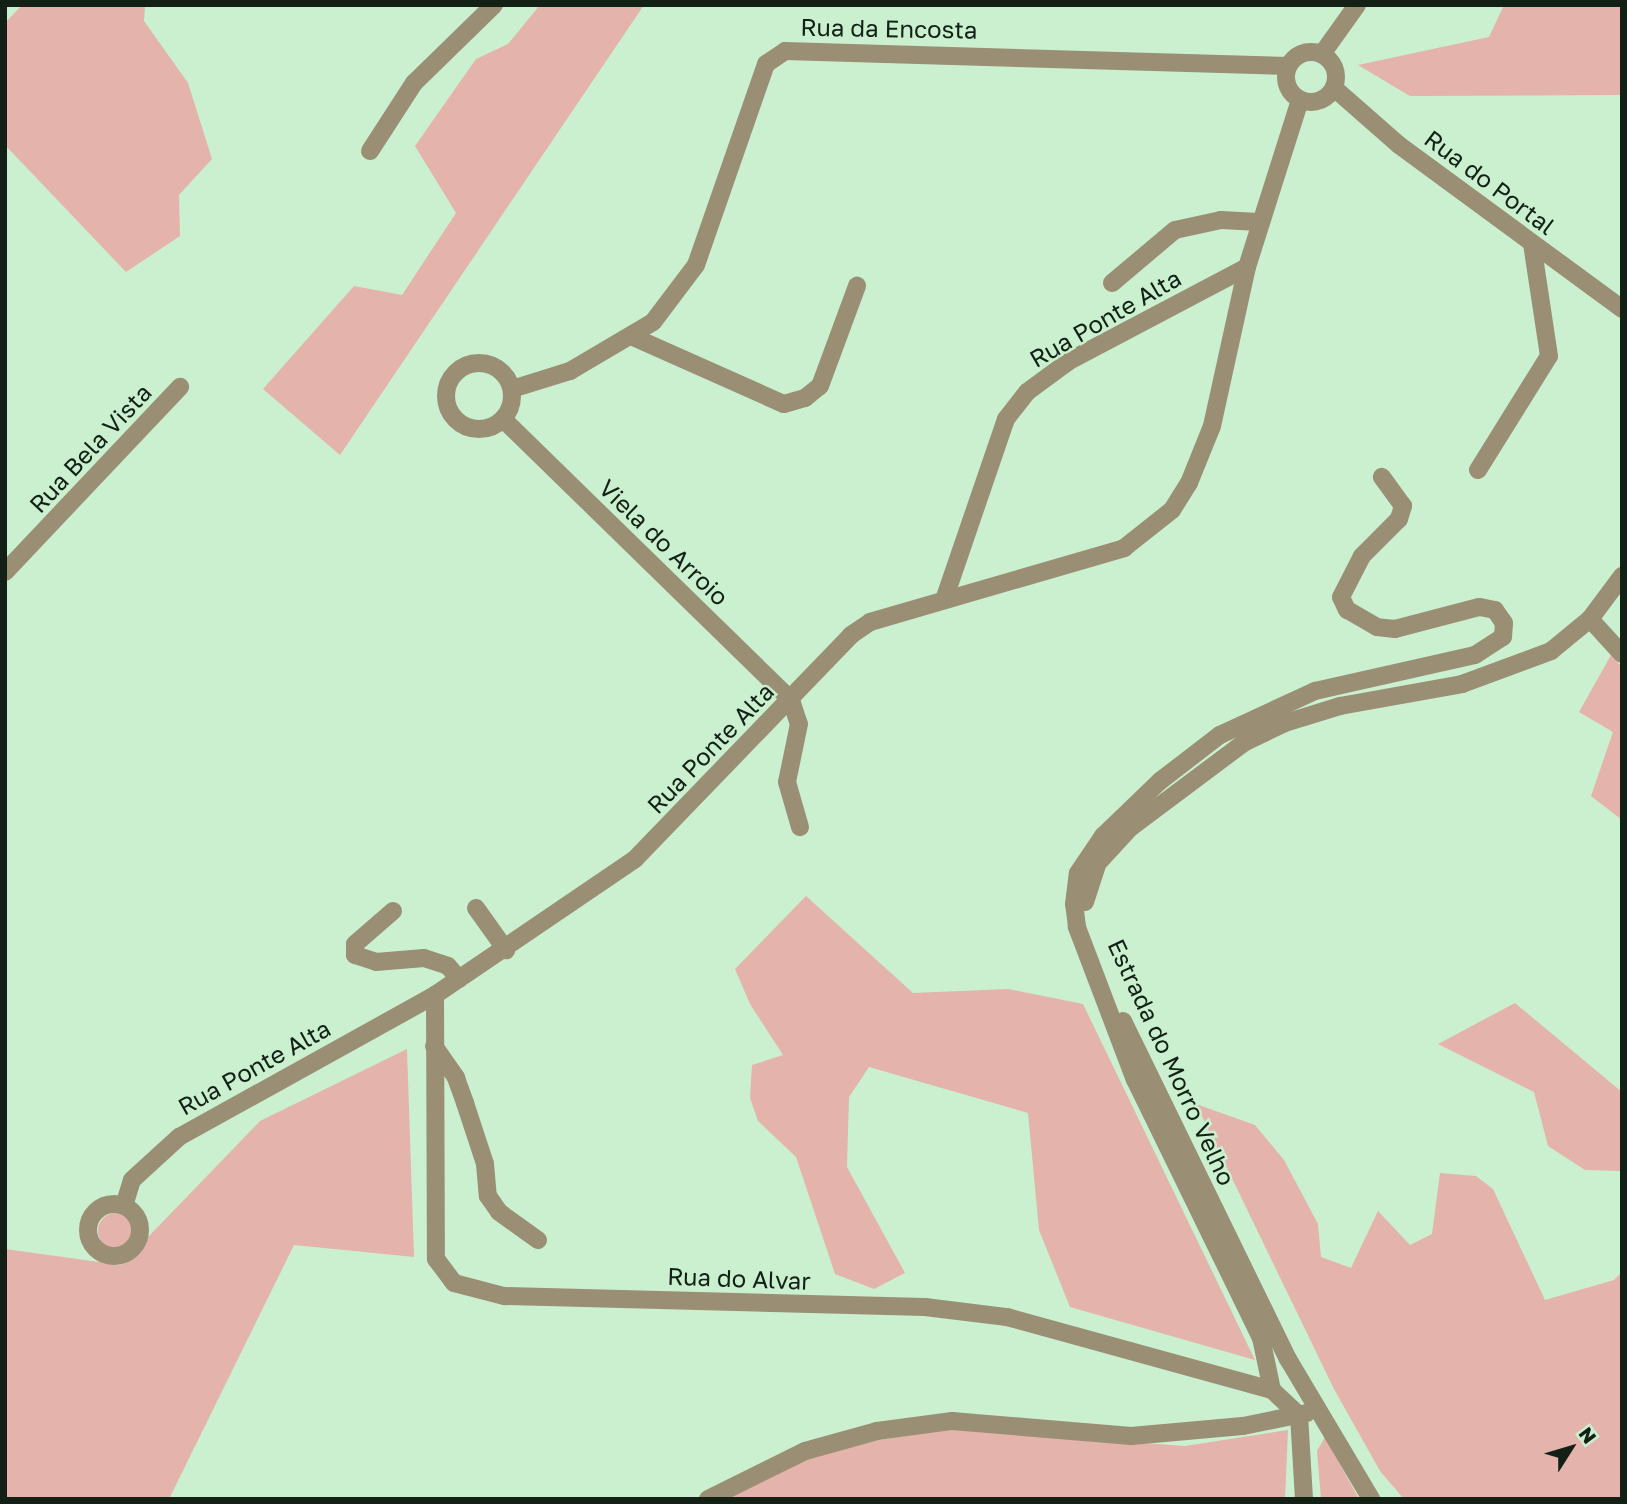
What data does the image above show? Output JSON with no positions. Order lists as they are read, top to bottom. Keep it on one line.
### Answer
{"streets":{"street":["Rua da Encosta","Rua do Portal","Rua Ponte Alta","Rua Bela Vista","Viela do Arroio","Estrada do Morro Velho","Rua do Alvar"]},"crossings":[["Rua da Encosta","Rua do Portal"],["Rua da Encosta","Viela do Arroio"],["Rua Ponte Alta","Viela do Arroio"],["Rua Ponte Alta","Rua do Alvar"]],"north":"top right"}
